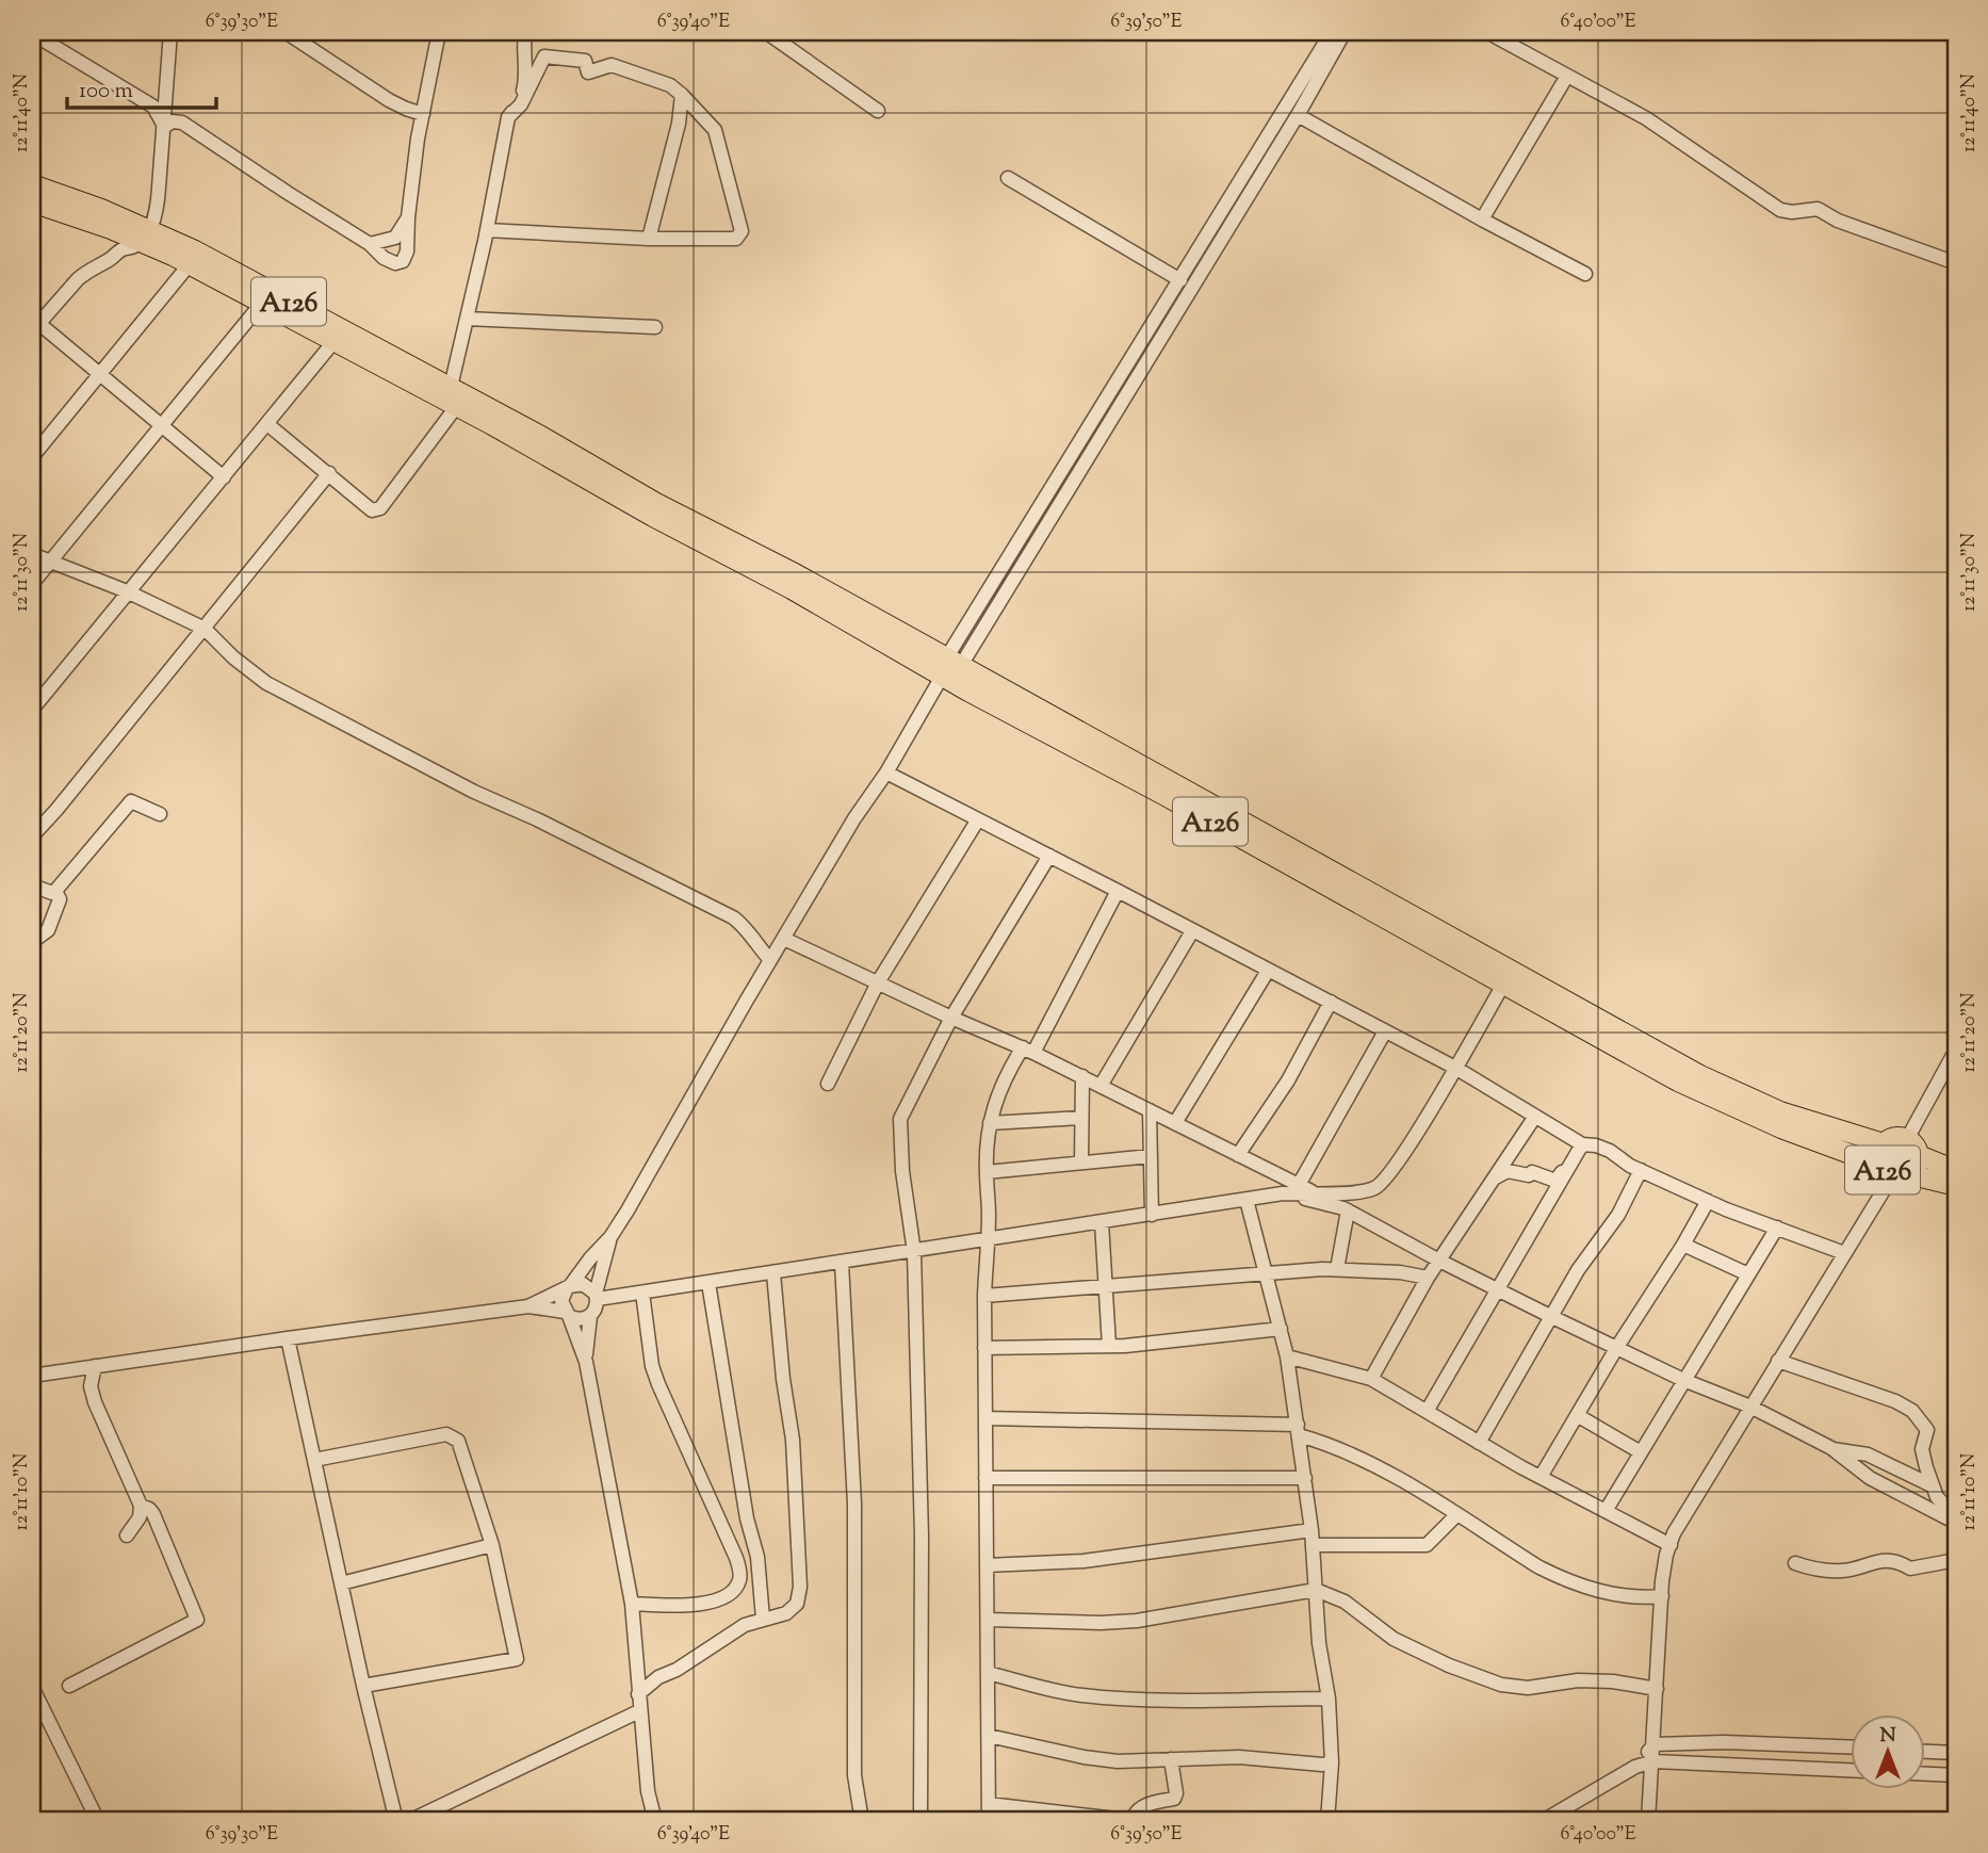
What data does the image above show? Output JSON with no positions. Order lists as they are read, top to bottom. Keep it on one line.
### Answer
{"streets":{"highway":["A126"]},"scale_bar":"100 m","north":"top","coordinates":["6°39'30\"E","6°39'40\"E","6°39'50\"E","6°40'00\"E","12°11'40\"N","12°11'30\"N","12°11'20\"N","12°11'10\"N"]}
